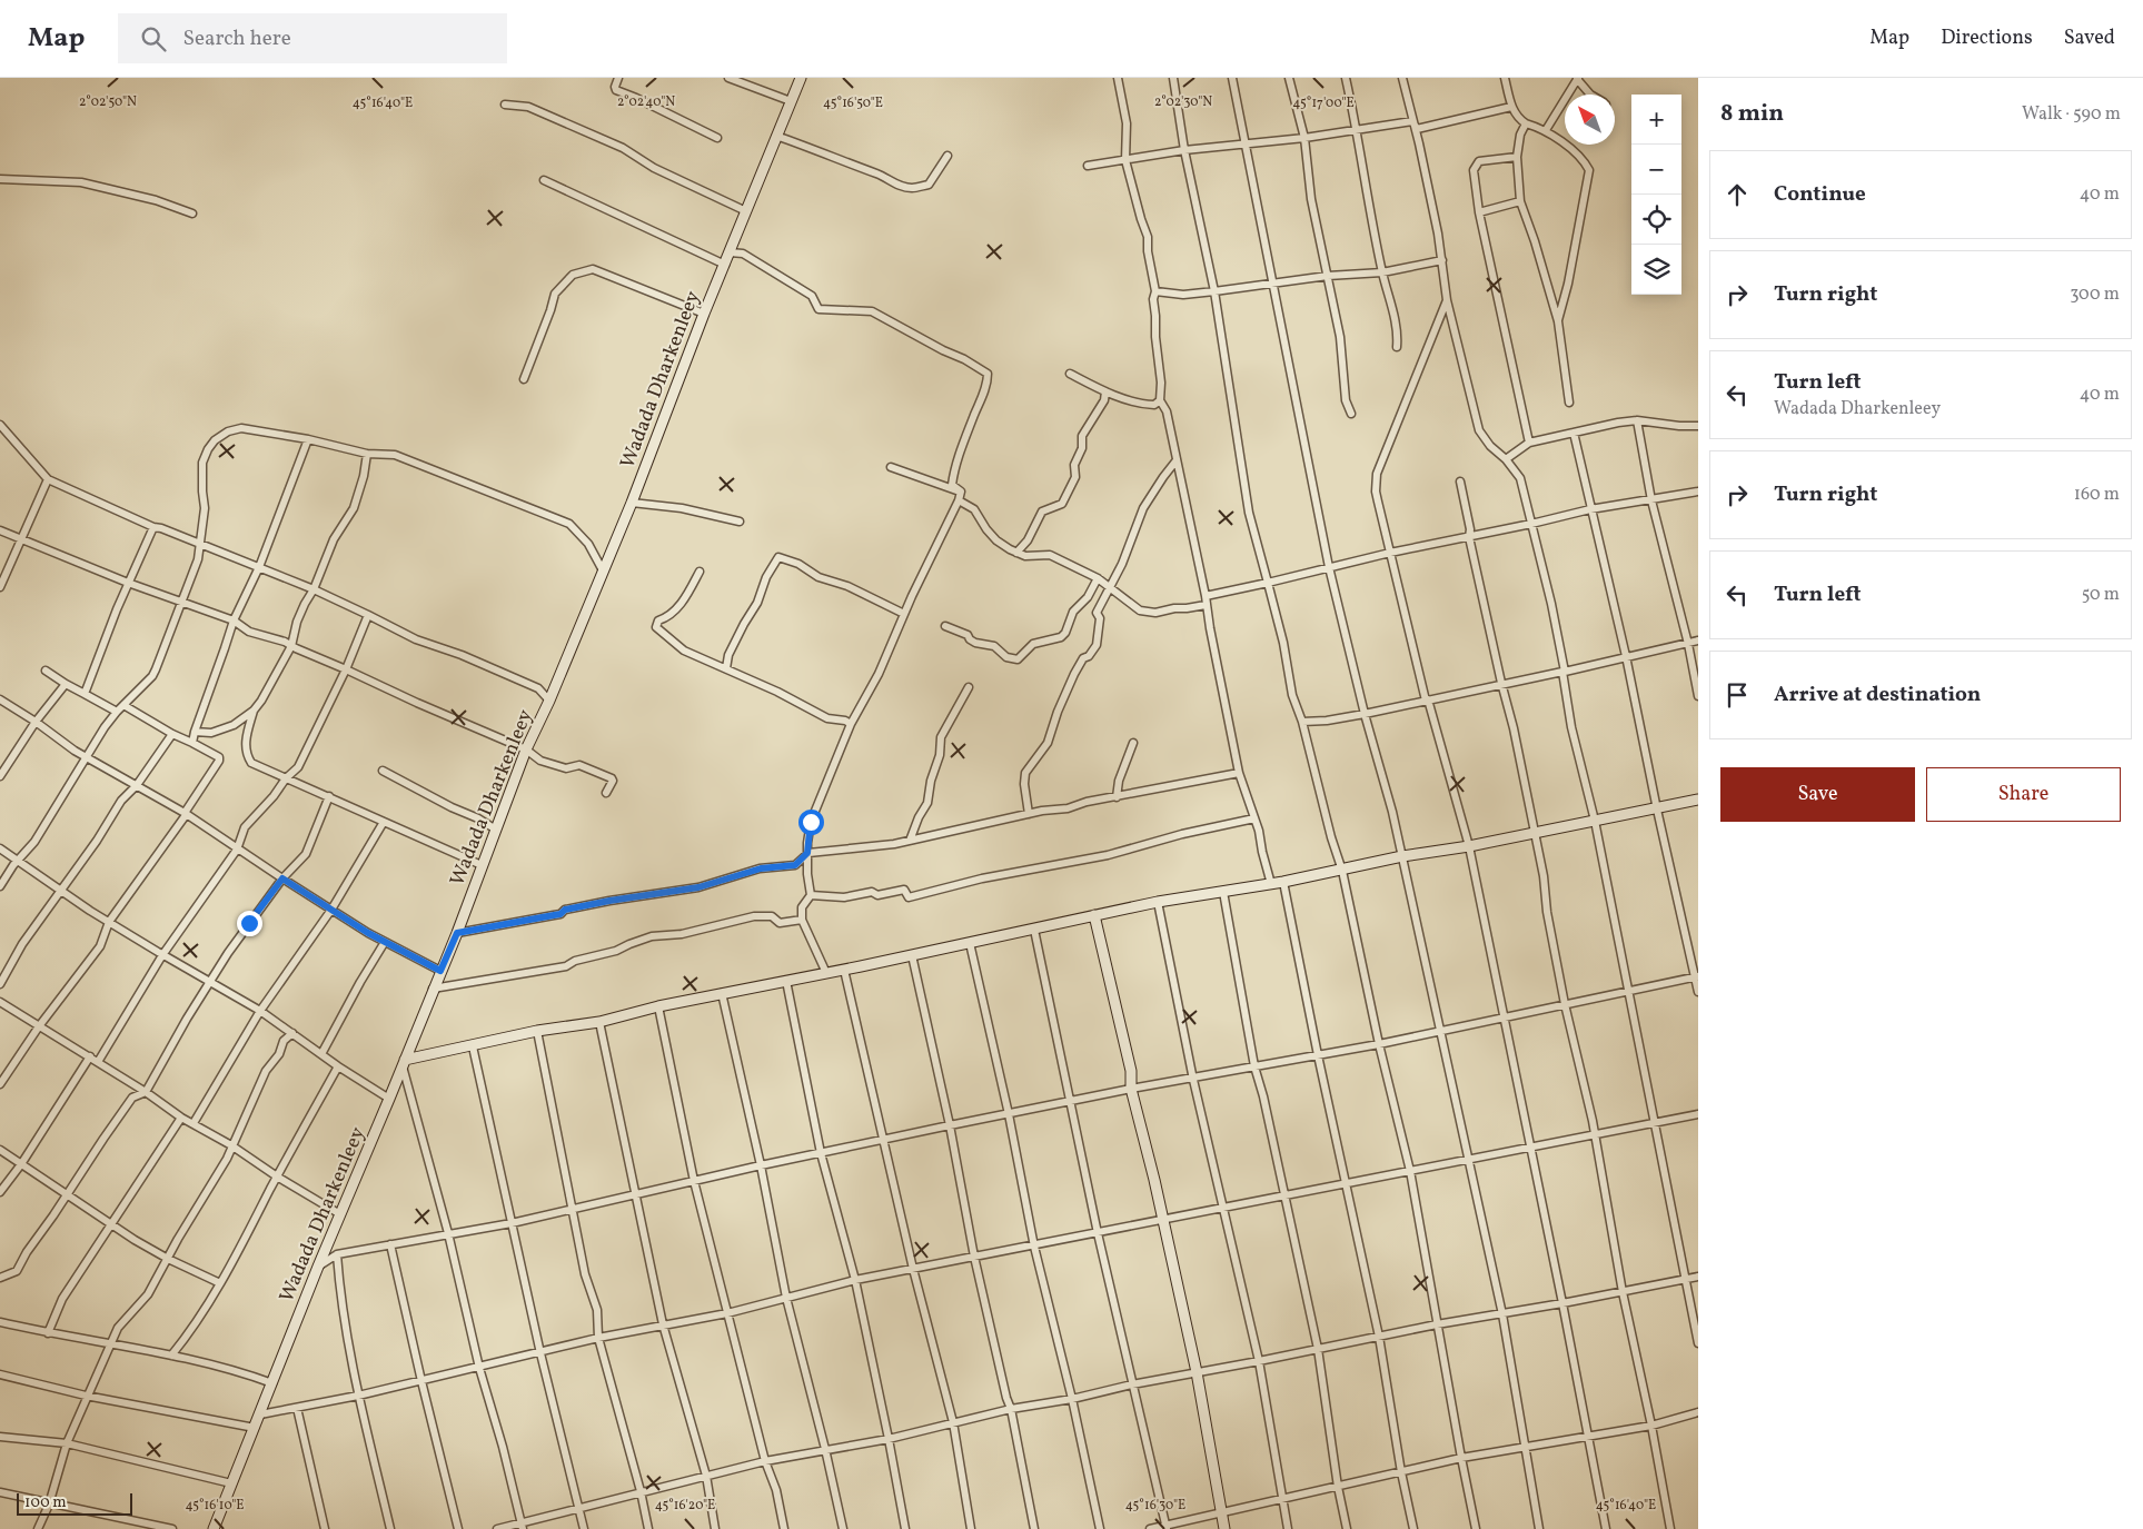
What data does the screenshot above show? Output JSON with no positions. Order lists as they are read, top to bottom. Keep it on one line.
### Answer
{"streets":{"street":["Wadada Dharkenleey"]},"scale_bar":"100 m","north":"top left","page":{"header":"Map","search":"Search here","nav":["Map","Directions","Saved"],"heading":["8 min","Walk · 590 m"],"map_buttons":["+","−"],"list":[["Continue","40 m"],["Turn right","300 m"],["Turn left","Wadada Dharkenleey","40 m"],["Turn right","160 m"],["Turn left","50 m"],"Arrive at destination"],"buttons":["Save","Share"],"scale":"100 m"},"coordinates":["2°02'40\"N","2°02'30\"N","2°02'50\"N","45°16'40\"E","45°16'50\"E","45°17'00\"E","45°16'10\"E","45°16'20\"E","45°16'30\"E"]}
